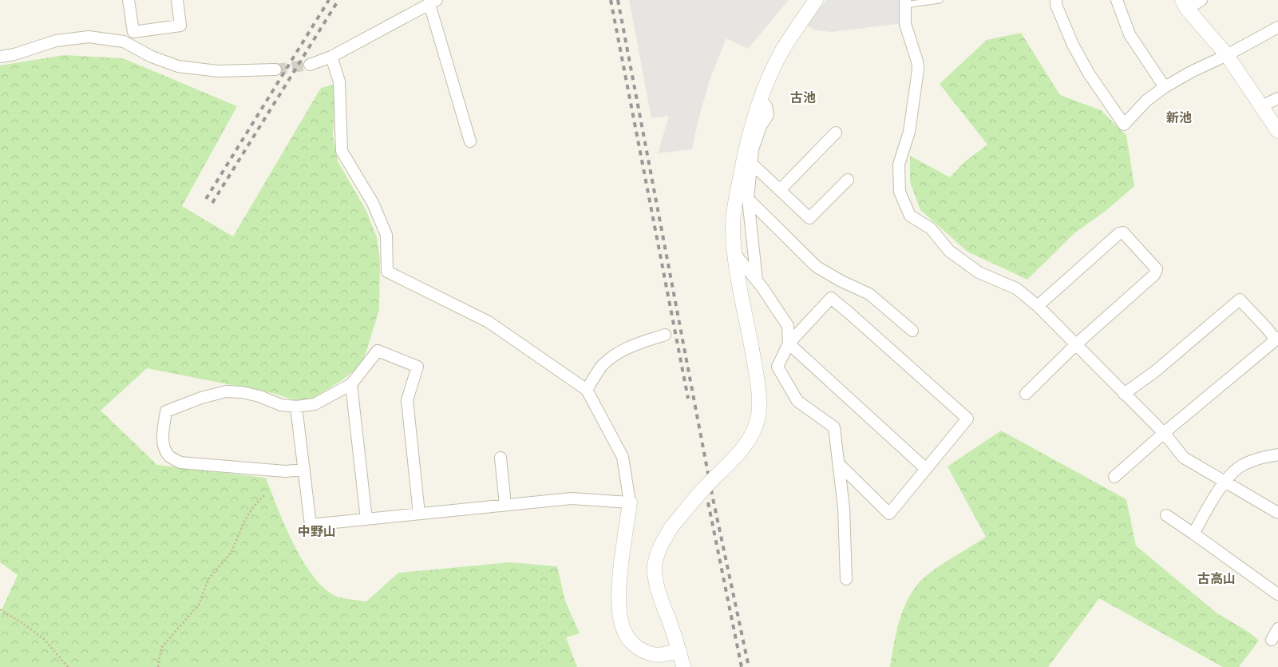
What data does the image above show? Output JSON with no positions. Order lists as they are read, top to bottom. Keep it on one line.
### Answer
{"districts":["古池","新池","中野山","古高山"]}
